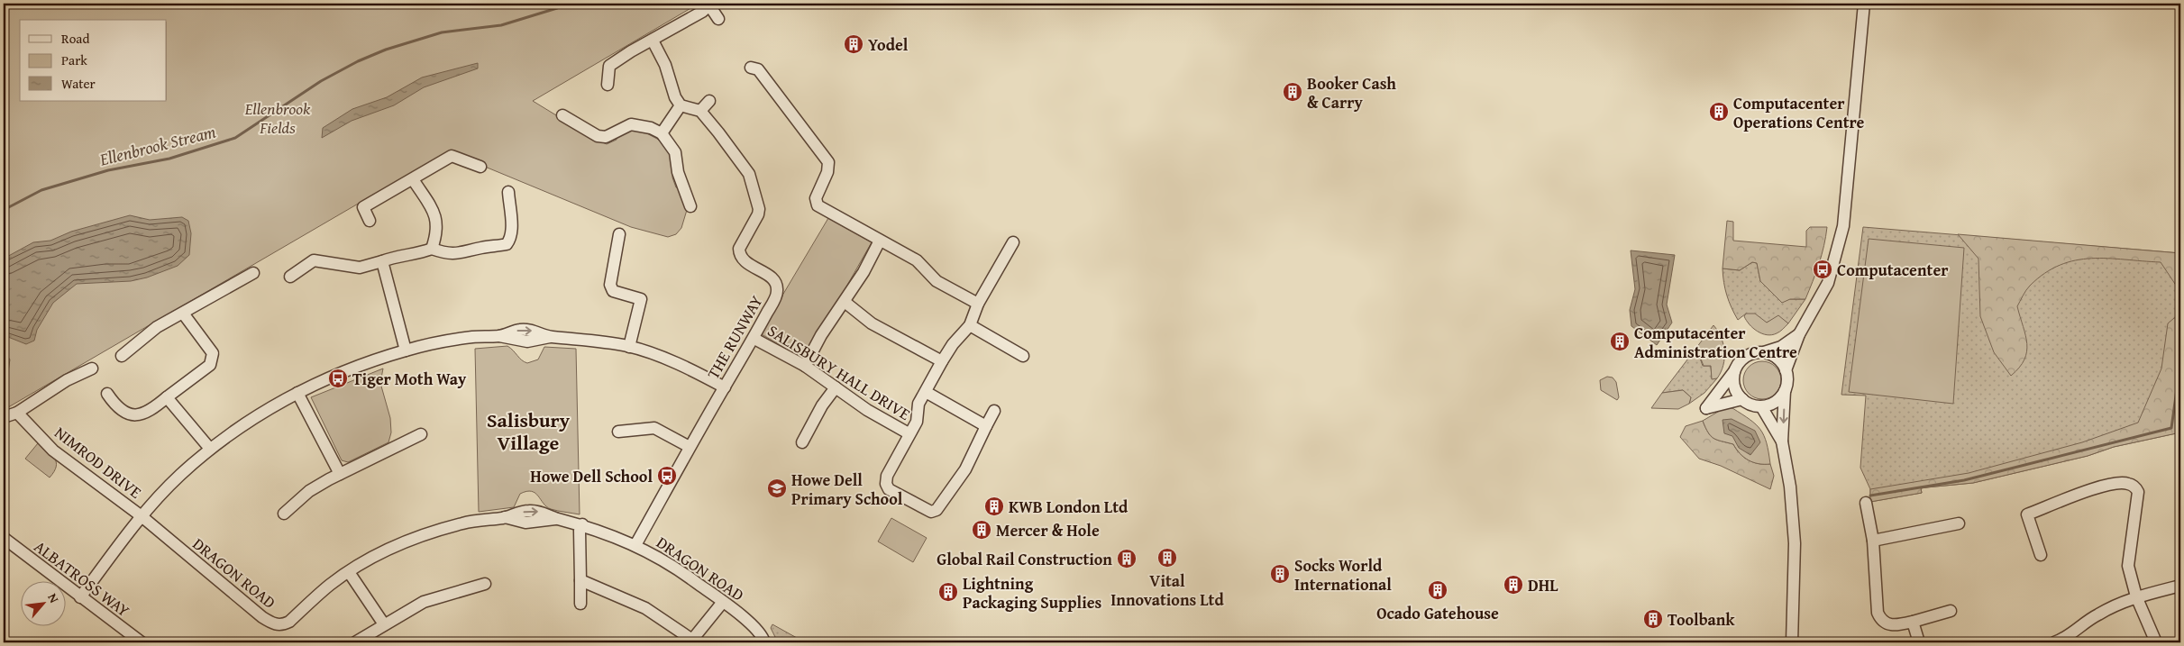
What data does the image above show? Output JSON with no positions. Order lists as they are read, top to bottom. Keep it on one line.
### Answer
{"streets":{"street":["THE RUNWAY","SALISBURY HALL DRIVE","NIMROD DRIVE","DRAGON ROAD","ALBATROSS WAY"]},"crossings":[["THE RUNWAY","SALISBURY HALL DRIVE"],["THE RUNWAY","DRAGON ROAD"],["NIMROD DRIVE","DRAGON ROAD"]],"districts":["Salisbury Village"],"water":["Ellenbrook Stream"],"parks":["Ellenbrook Fields"],"places":{"building":["Yodel","Booker Cash & Carry","Computacenter Operations Centre","Computacenter Administration Centre","KWB London Ltd","Mercer & Hole","Vital Innovations Ltd","Global Rail Construction","Socks World International","DHL","Ocado Gatehouse","Lightning Packaging Supplies","Toolbank"],"bus stop":["Computacenter","Tiger Moth Way","Howe Dell School"],"school or university":["Howe Dell Primary School"]},"legend":["Road","Park","Water"],"north":"top right"}
